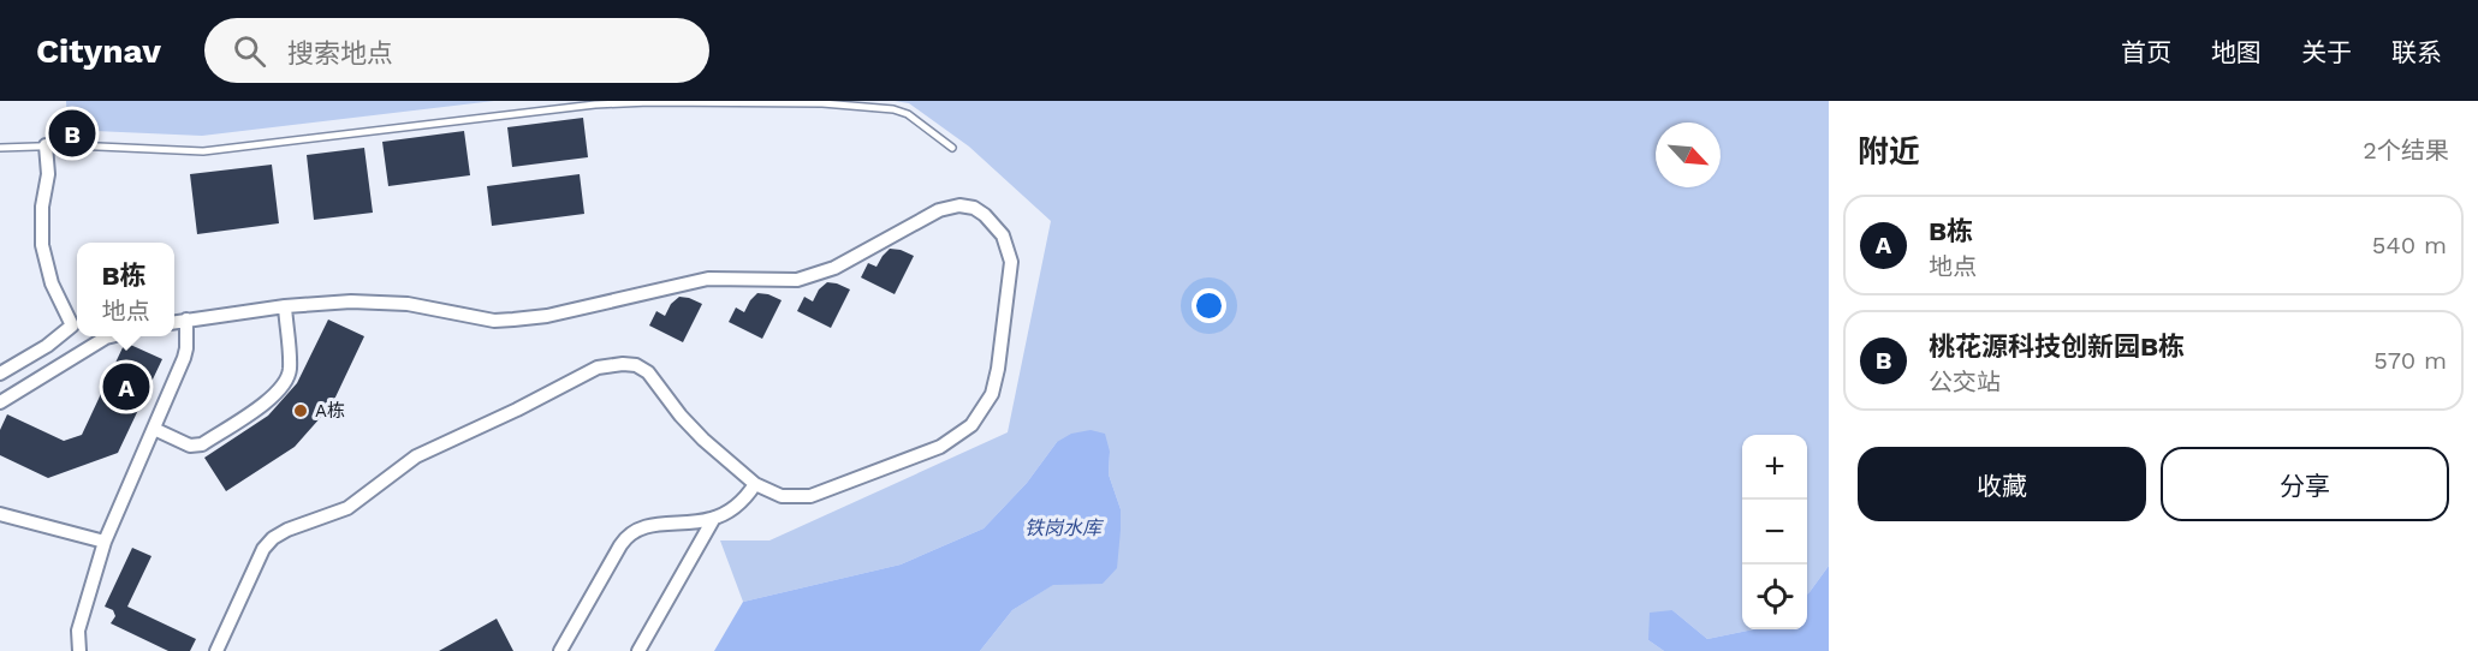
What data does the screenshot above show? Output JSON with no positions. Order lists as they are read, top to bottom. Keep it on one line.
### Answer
{"water":["铁岗水库"],"places":["A栋"],"north":"bottom right","page":{"header":"Citynav","search":"搜索地点","nav":["首页","地图","关于","联系"],"heading":["附近","2个结果"],"pins":["B","A"],"list":[{"mark":"A","name":"B栋","note":"地点","value":"540 m"},{"mark":"B","name":"桃花源科技创新园B栋","note":"公交站","value":"570 m"}],"popup":["B栋","地点"],"buttons":["收藏","分享"],"map_buttons":["+","−"]}}
